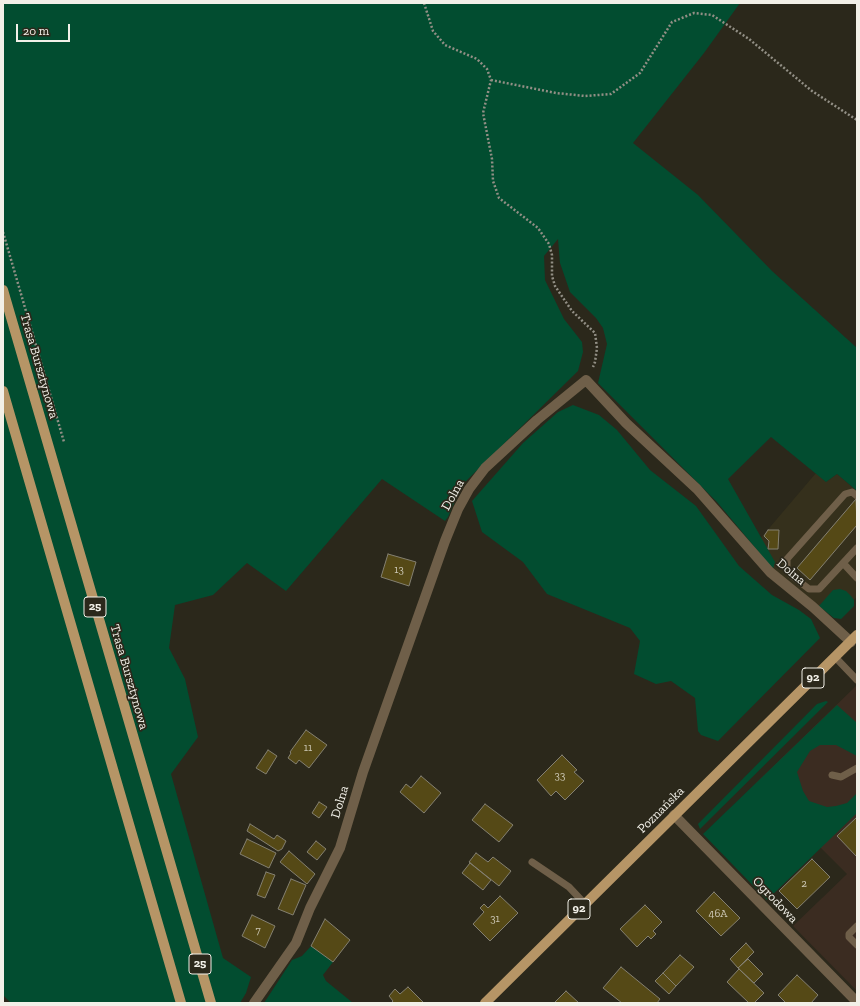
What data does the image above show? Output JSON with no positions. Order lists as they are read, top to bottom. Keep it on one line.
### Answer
{"streets":{"main road":["Trasa Bursztynowa","25","92","Poznańska"],"street":["Dolna","Ogrodowa"]},"crossings":[["Dolna","Poznańska"],["Poznańska","Ogrodowa"]],"house_numbers":["13","11","33","2","46A","31","7"],"scale_bar":"20 m"}
